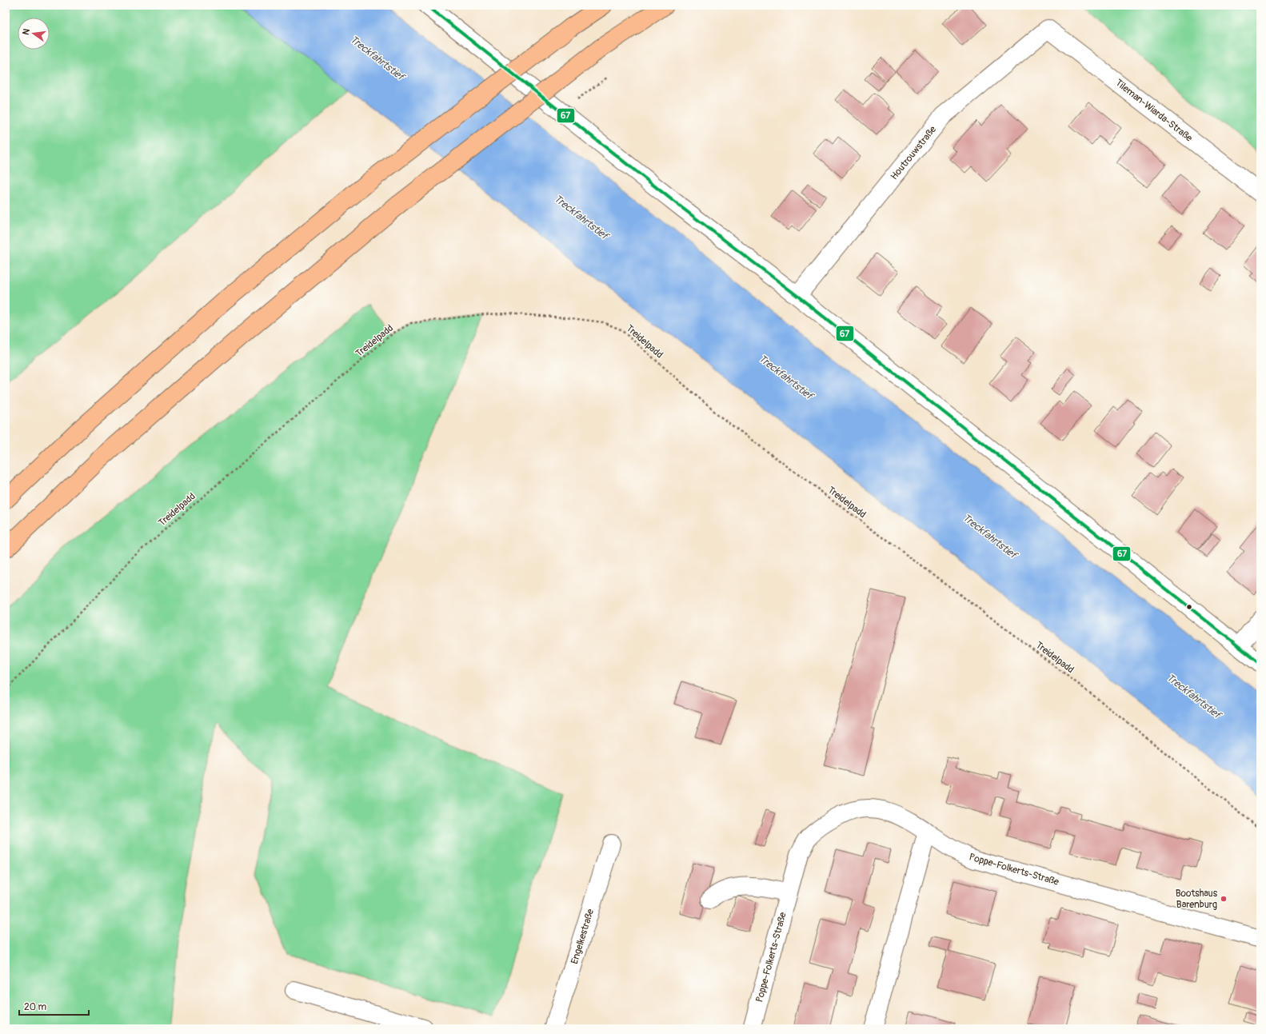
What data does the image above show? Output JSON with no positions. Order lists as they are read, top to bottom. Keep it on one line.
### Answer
{"streets":{"street":["Tileman-Wiarda-Straße","Houtrouwstraße","Poppe-Folkerts-Straße","Engelkestraße"],"path":["Treidelpadd"]},"crossings":[["Tileman-Wiarda-Straße","Houtrouwstraße"]],"water":["Treckfahrtstief"],"places":["Bootshaus Barenburg"],"lines":["transit line 67"],"scale_bar":"20 m","north":"left"}
